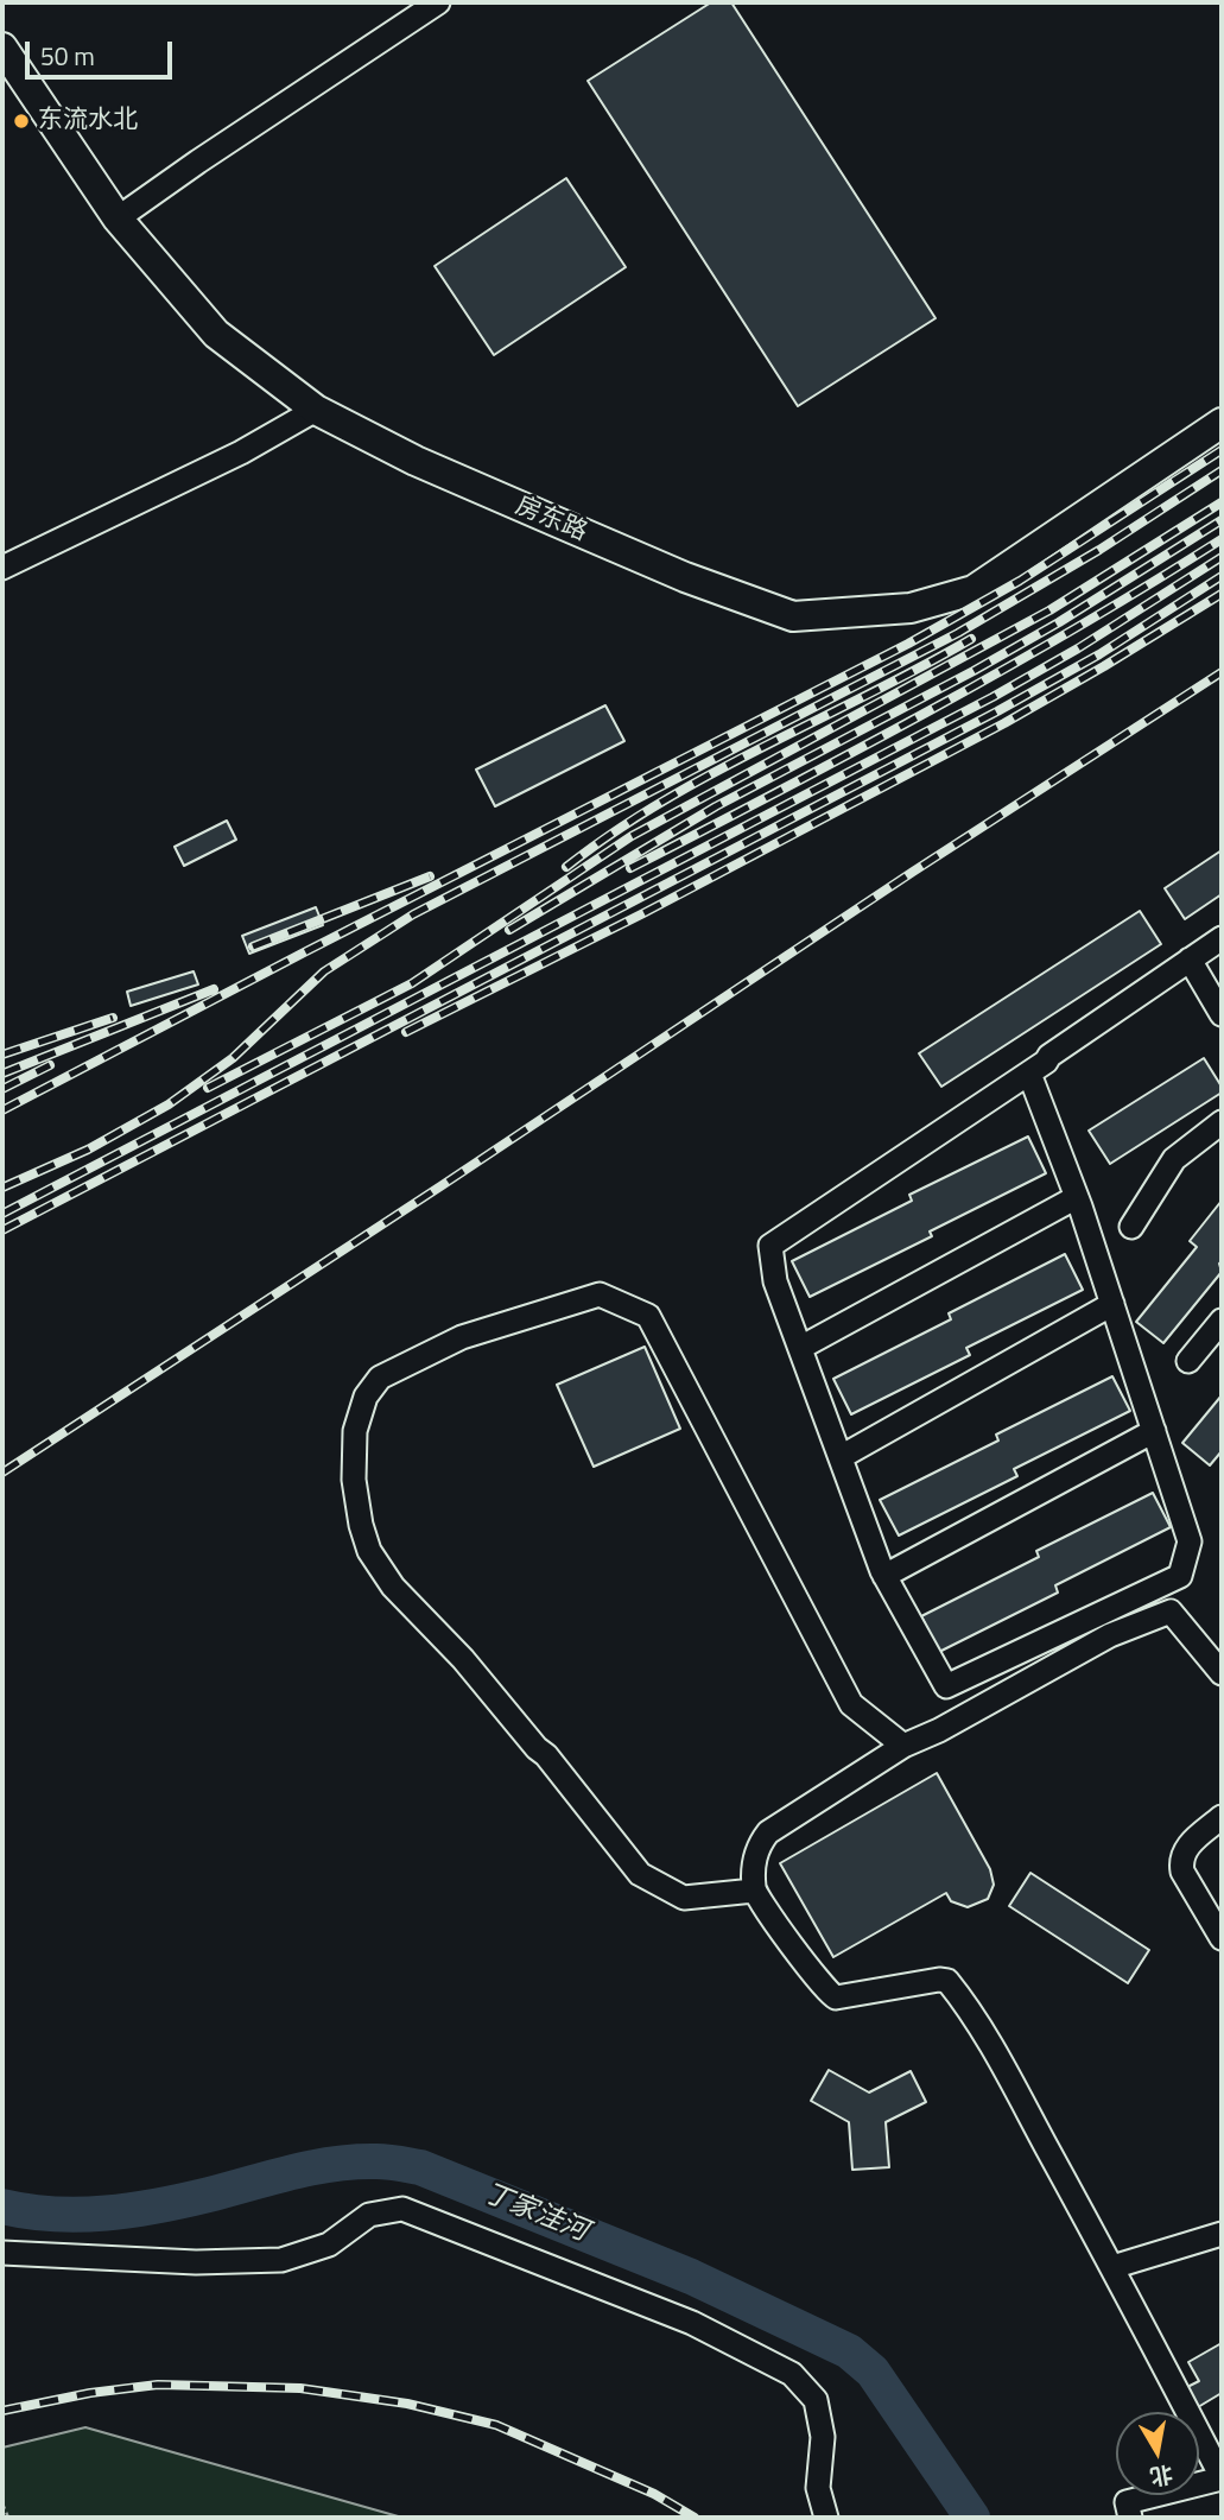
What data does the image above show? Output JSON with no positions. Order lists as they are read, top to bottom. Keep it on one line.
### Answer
{"streets":{"main road":["房东路"]},"water":["丁家洼河"],"places":["东流水北"],"scale_bar":"50 m","north":"bottom"}
